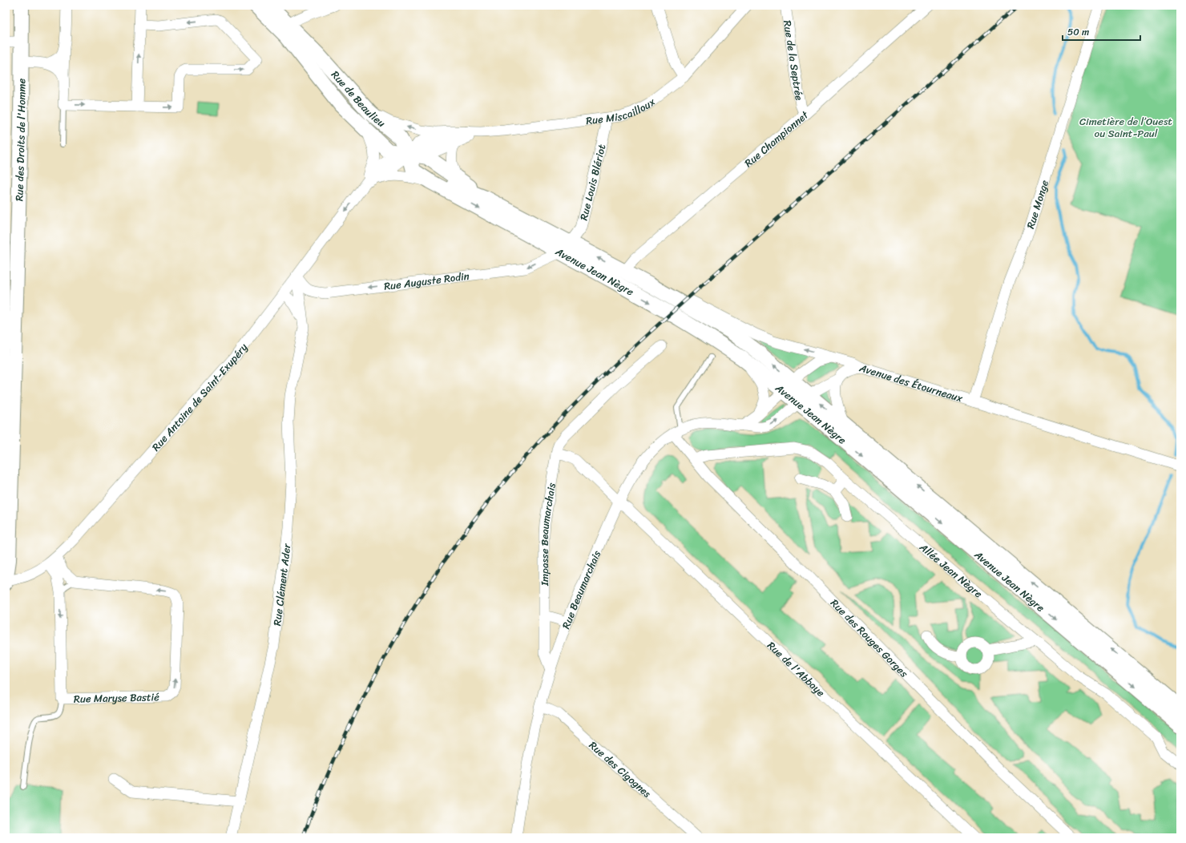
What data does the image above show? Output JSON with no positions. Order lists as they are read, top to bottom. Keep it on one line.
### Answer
{"streets":{"main road":["Rue de Beaulieu","Rue des Droits de l'Homme","Avenue Jean Nègre"],"street":["Rue de la Septrée","Rue Miscailloux","Rue Championnet","Rue Louis Blériot","Rue Monge","Rue Auguste Rodin","Avenue des Étourneaux","Rue Antoine de Saint-Exupéry","Impasse Beaumarchais","Allée Jean Nègre","Rue Clément Ader","Rue Beaumarchais","Rue des Rouges Gorges","Rue de l'Abbaye","Rue Maryse Bastié","Rue des Cigognes"]},"crossings":[["Rue de la Septrée","Rue Championnet"],["Rue de Beaulieu","Avenue Jean Nègre"],["Rue de Beaulieu","Rue Antoine de Saint-Exupéry"],["Rue Miscailloux","Rue Louis Blériot"],["Rue Championnet","Avenue Jean Nègre"],["Rue des Droits de l'Homme","Rue Antoine de Saint-Exupéry"],["Rue Louis Blériot","Avenue Jean Nègre"],["Rue Louis Blériot","Rue Auguste Rodin"],["Rue Monge","Avenue des Étourneaux"],["Avenue Jean Nègre","Rue Auguste Rodin"],["Avenue Jean Nègre","Avenue des Étourneaux"],["Avenue Jean Nègre","Rue Antoine de Saint-Exupéry"],["Avenue Jean Nègre","Rue Beaumarchais"],["Rue Auguste Rodin","Rue Antoine de Saint-Exupéry"],["Rue Auguste Rodin","Rue Clément Ader"],["Avenue des Étourneaux","Rue Beaumarchais"],["Rue Antoine de Saint-Exupéry","Rue Clément Ader"],["Rue Antoine de Saint-Exupéry","Rue Maryse Bastié"],["Impasse Beaumarchais","Rue Beaumarchais"],["Allée Jean Nègre","Rue des Rouges Gorges"],["Rue Beaumarchais","Rue des Rouges Gorges"],["Rue Beaumarchais","Rue de l'Abbaye"],["Rue Beaumarchais","Rue des Cigognes"]],"one_way":["Rue Auguste Rodin","Avenue des Étourneaux"],"parks":["Cimetière de l’Ouest ou Saint-Paul"],"scale_bar":"50 m"}
